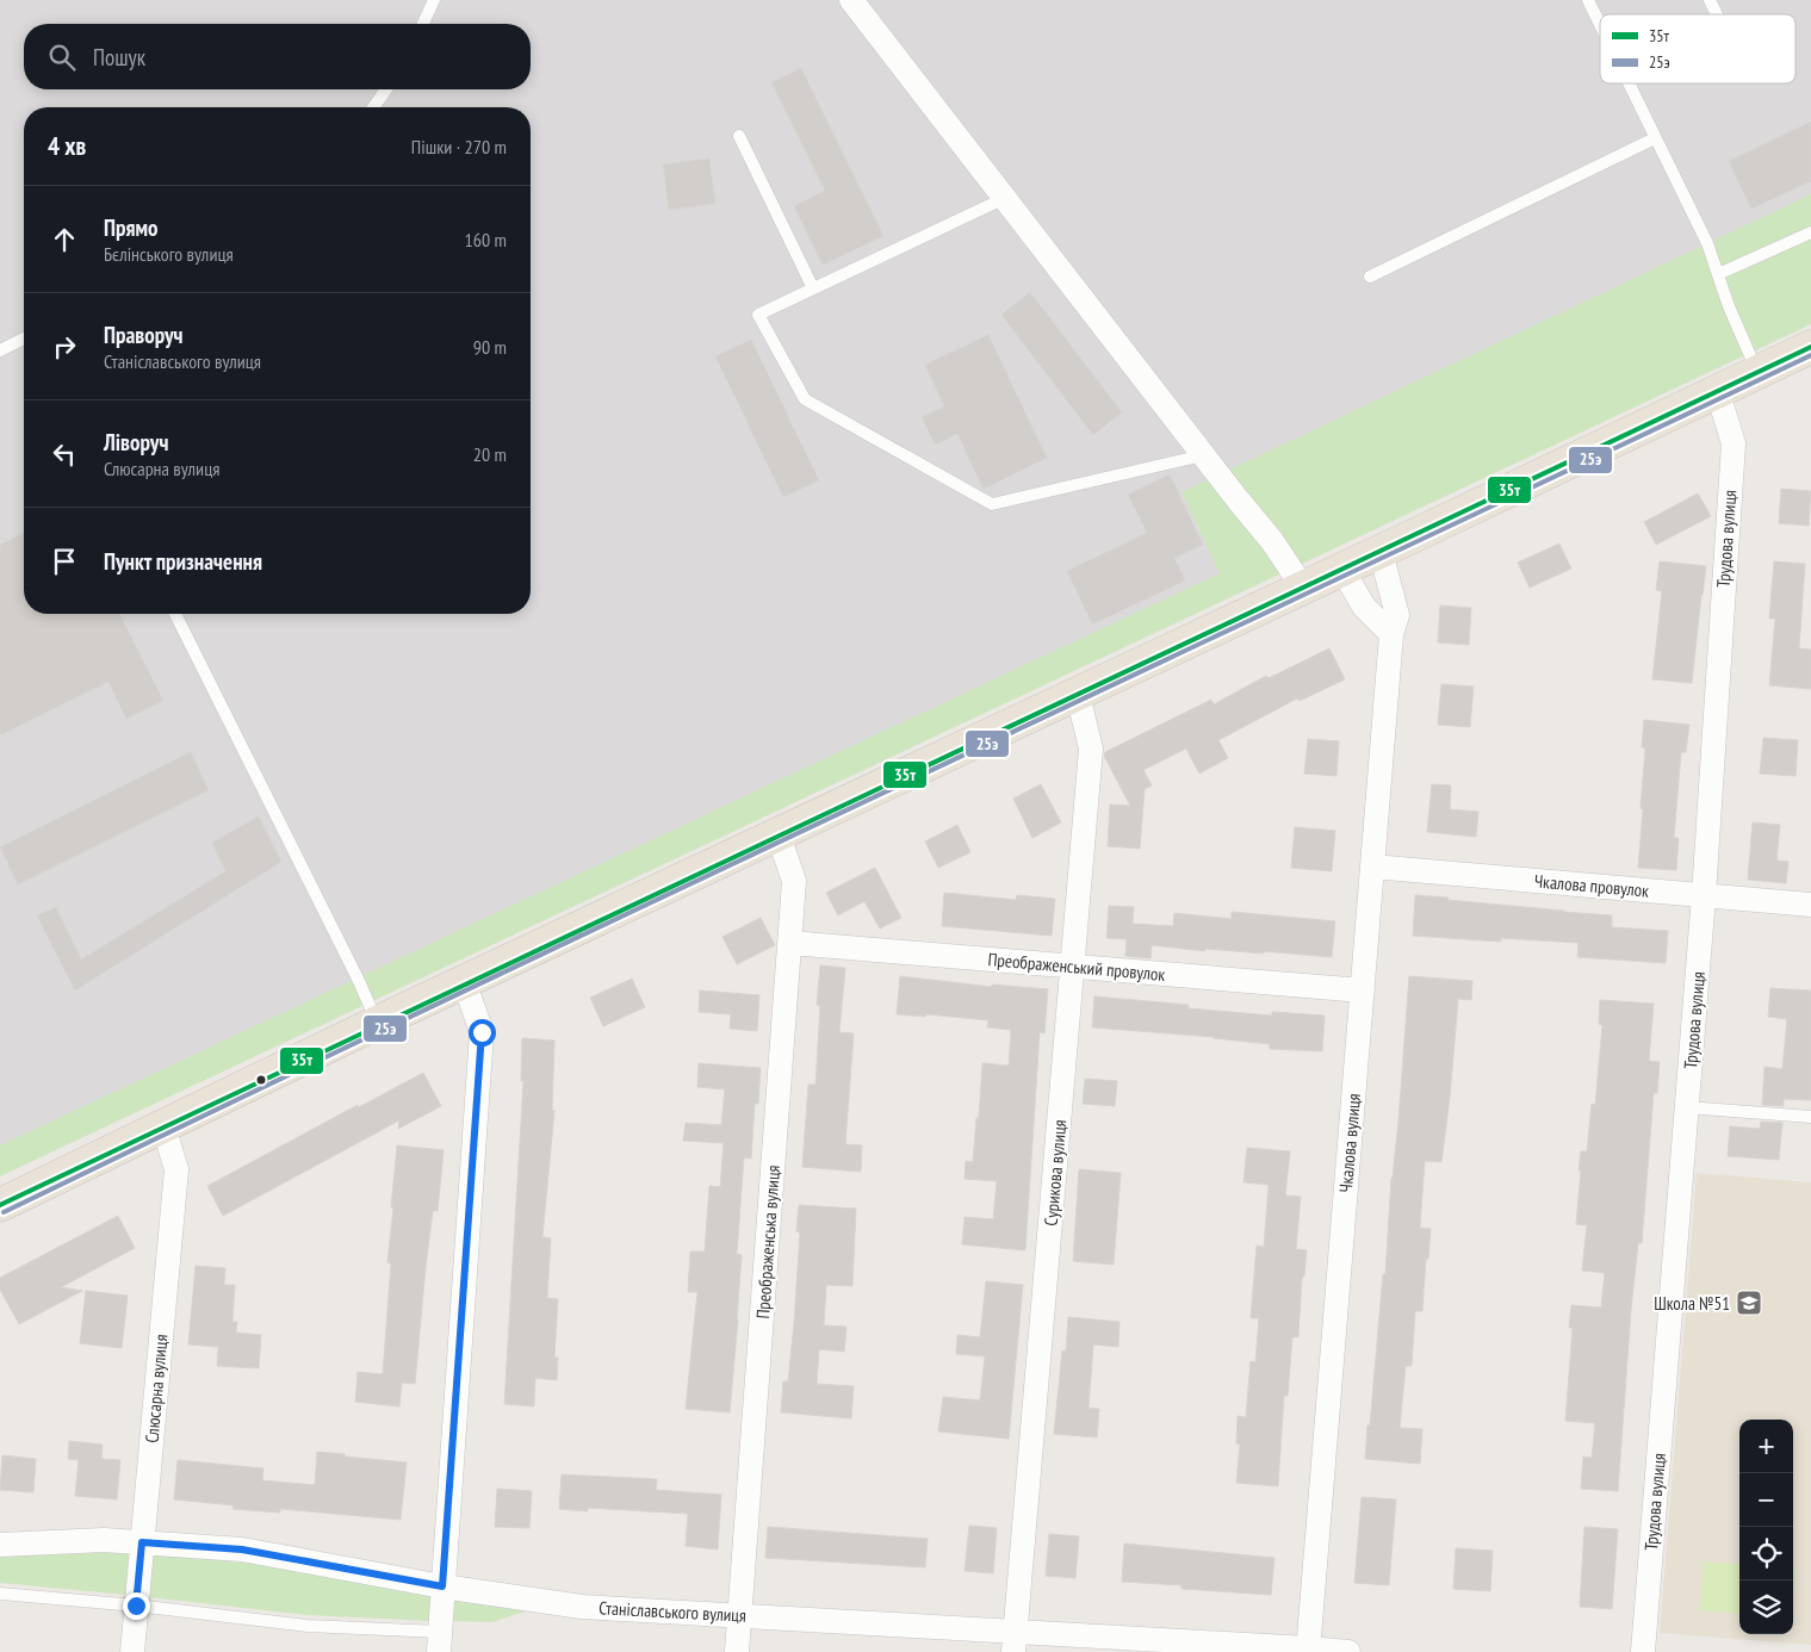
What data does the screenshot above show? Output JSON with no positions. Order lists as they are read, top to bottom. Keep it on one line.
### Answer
{"streets":{"street":["Трудова вулиця","Чкалова провулок","Преображенський провулок","Чкалова вулиця","Сурикова вулиця","Преображенська вулиця","Слюсарна вулиця","Станіславського вулиця"]},"crossings":[["Трудова вулиця","Чкалова провулок"],["Чкалова провулок","Чкалова вулиця"],["Преображенський провулок","Чкалова вулиця"],["Преображенський провулок","Сурикова вулиця"],["Преображенський провулок","Преображенська вулиця"],["Чкалова вулиця","Станіславського вулиця"],["Сурикова вулиця","Станіславського вулиця"],["Преображенська вулиця","Станіславського вулиця"],["Слюсарна вулиця","Станіславського вулиця"]],"places":{"school or university":["Школа №51"]},"lines":["transit line 35т","transit line 25э"],"legend":["35т","25э"],"page":{"search":"Пошук","heading":["4 хв","Пішки · 270 m"],"list":[["Прямо","Бєлінського вулиця","160 m"],["Праворуч","Станіславського вулиця","90 m"],["Ліворуч","Слюсарна вулиця","20 m"],"Пункт призначення"],"map_buttons":["+","−"]}}
